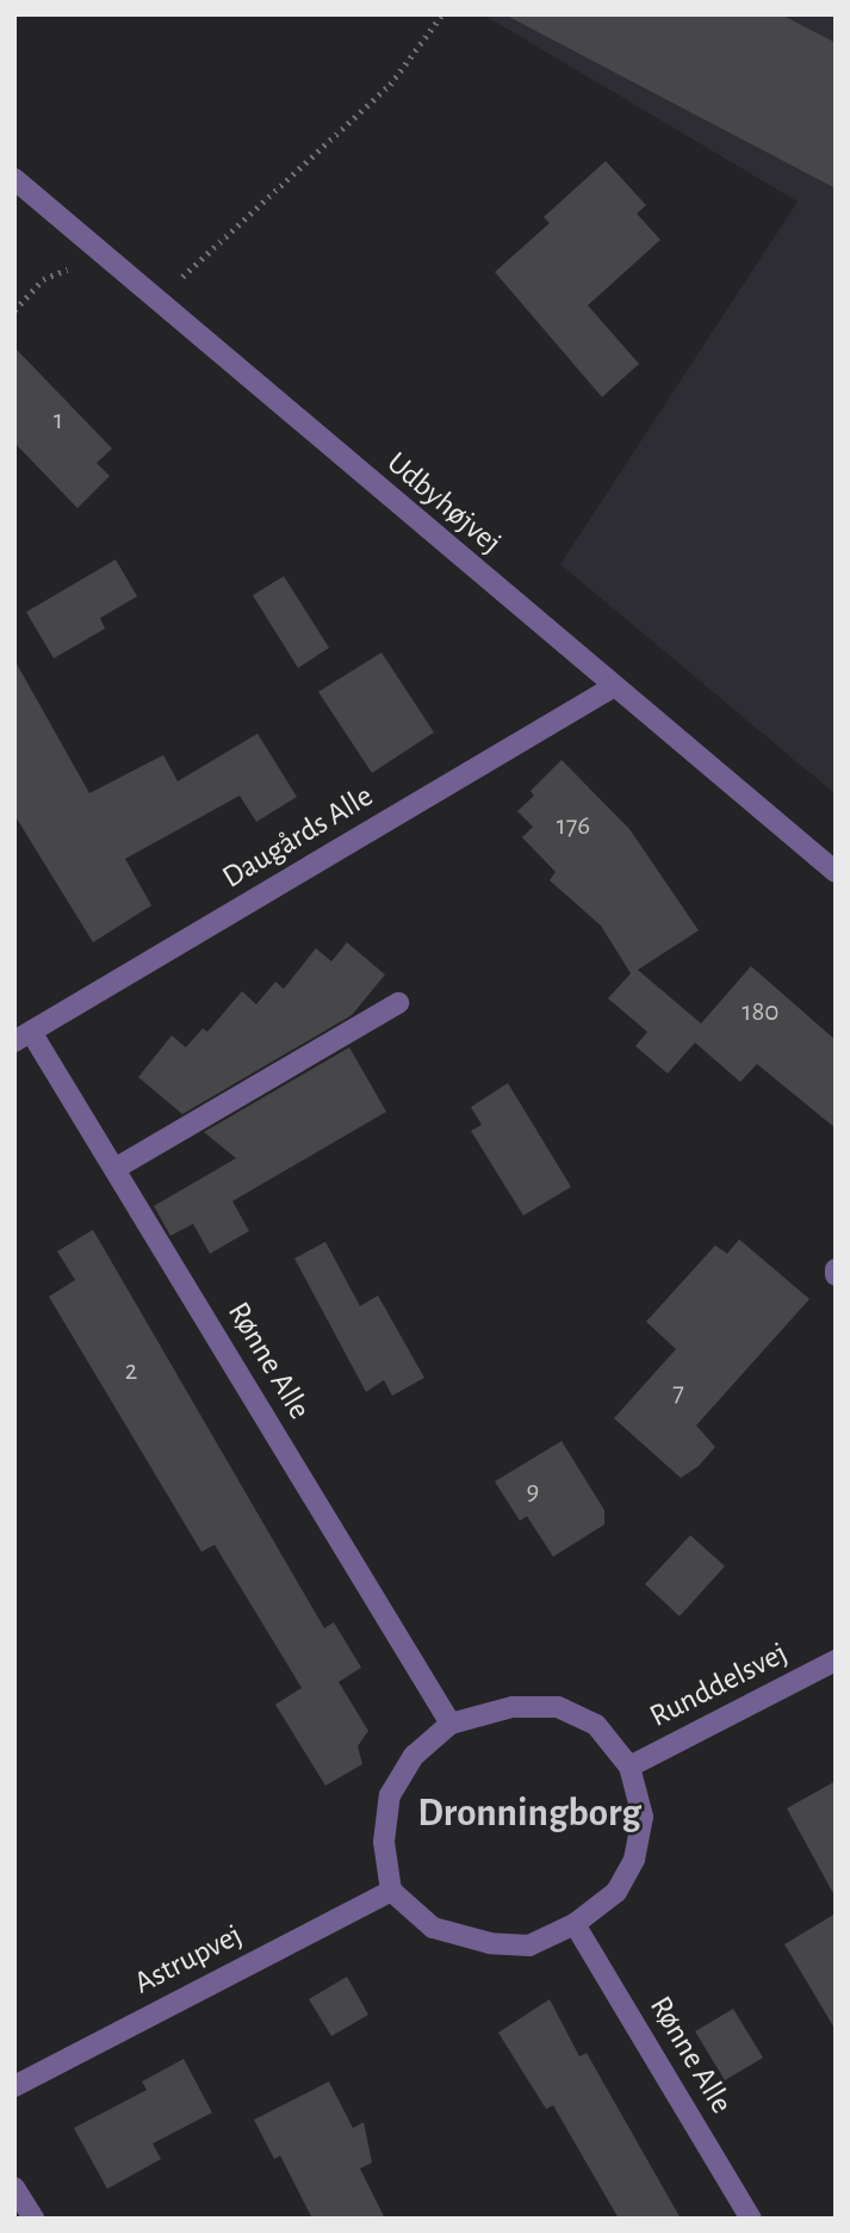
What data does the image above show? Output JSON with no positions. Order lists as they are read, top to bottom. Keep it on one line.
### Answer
{"streets":{"street":["Udbyhøjvej","Daugårds Alle","Rønne Alle","Runddelsvej","Astrupvej"]},"crossings":[["Udbyhøjvej","Daugårds Alle"],["Daugårds Alle","Rønne Alle"],["Rønne Alle","Runddelsvej"],["Rønne Alle","Astrupvej"],["Runddelsvej","Astrupvej"]],"districts":["Dronningborg"],"house_numbers":["1","176","180","2","7","9"]}
